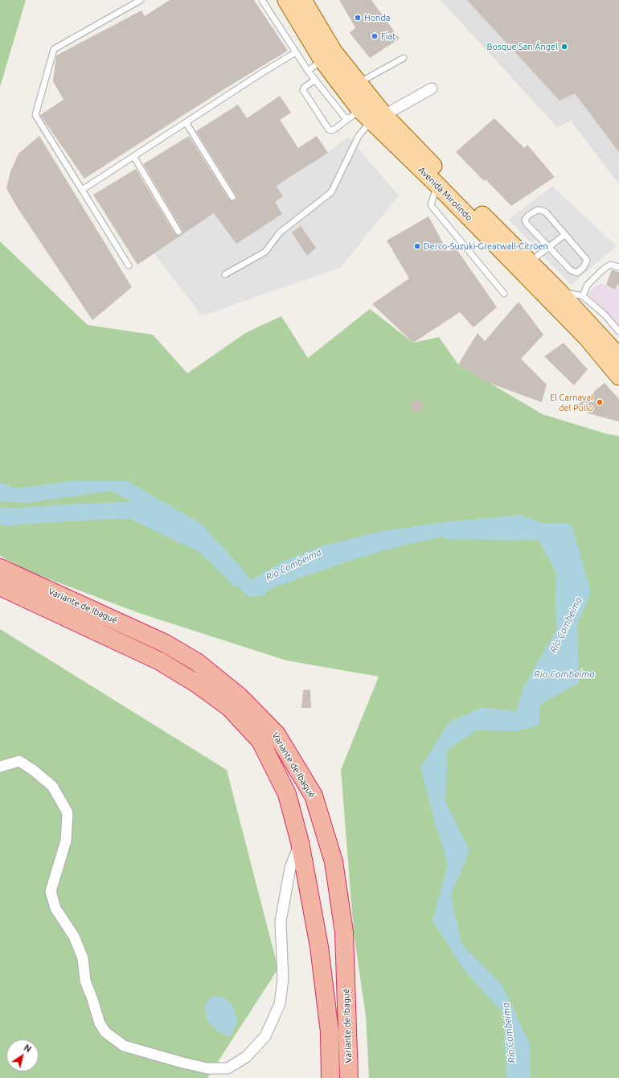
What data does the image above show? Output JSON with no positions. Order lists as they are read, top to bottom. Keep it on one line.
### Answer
{"streets":{"highway":["Variante de Ibagué"],"main road":["Avenida Mirolindo"]},"water":["Río Combeima","Rio Combeima"],"places":["Honda","Fiat","Bosque San Ángel","Derco-Suzuki-Greatwall-Citröen","El Carnaval del Pollo"],"north":"top right"}
